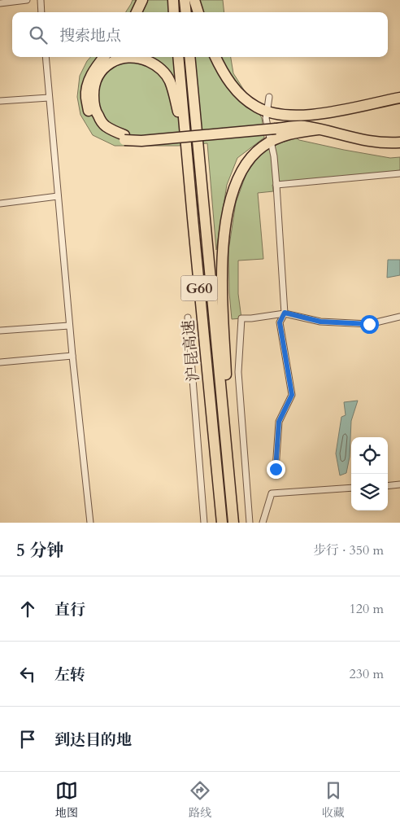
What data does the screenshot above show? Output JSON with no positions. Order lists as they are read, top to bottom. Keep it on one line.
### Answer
{"streets":{"highway":["G60","沪昆高速"]},"page":{"search":"搜索地点","heading":["5 分钟","步行 · 350 m"],"list":[["直行","120 m"],["左转","230 m"],"到达目的地"],"nav":["地图","路线","收藏"]}}
